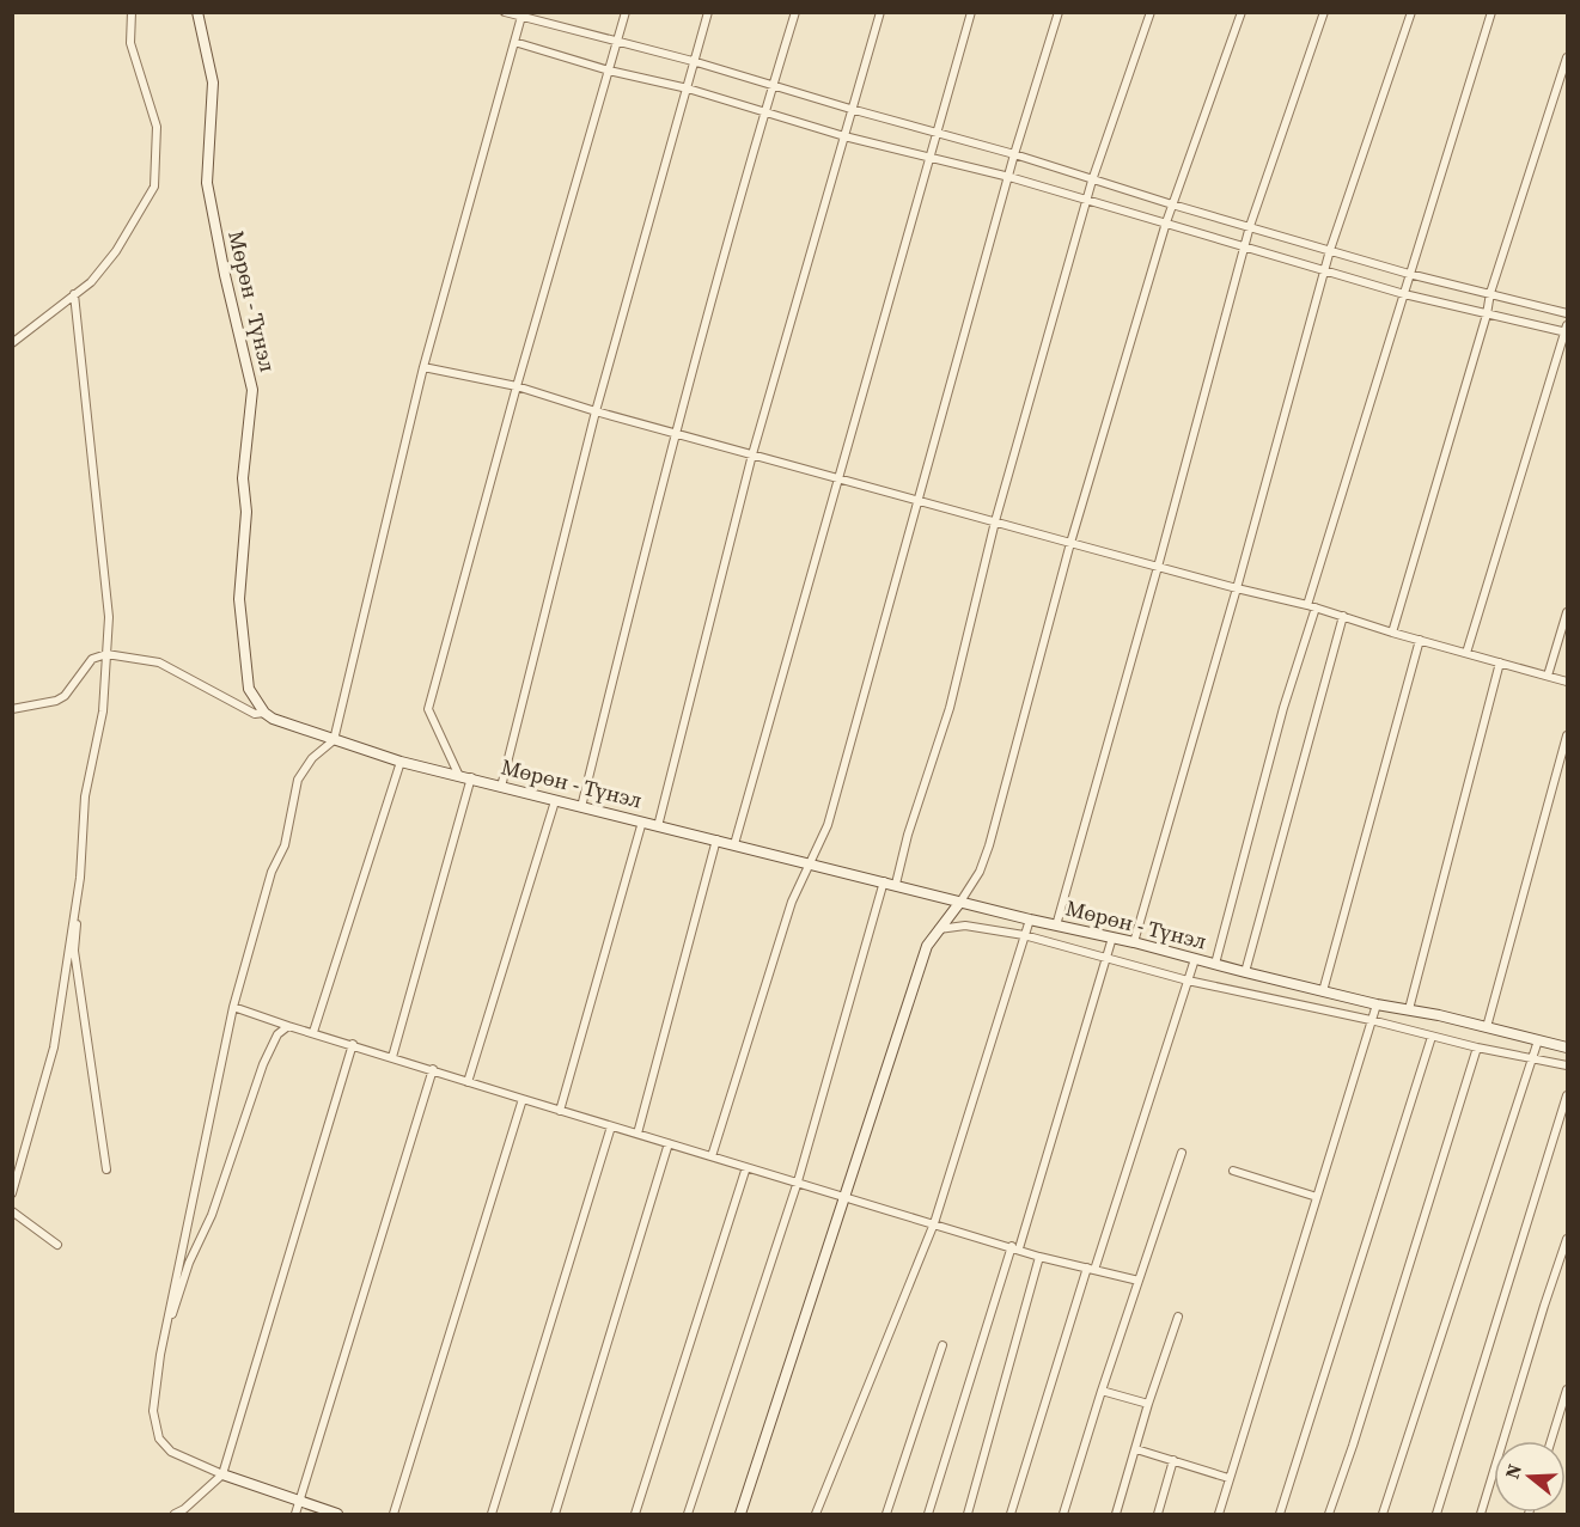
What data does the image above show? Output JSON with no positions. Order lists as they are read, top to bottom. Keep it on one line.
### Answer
{"streets":{"street":["Мөрөн - Түнэл"]},"north":"left"}
